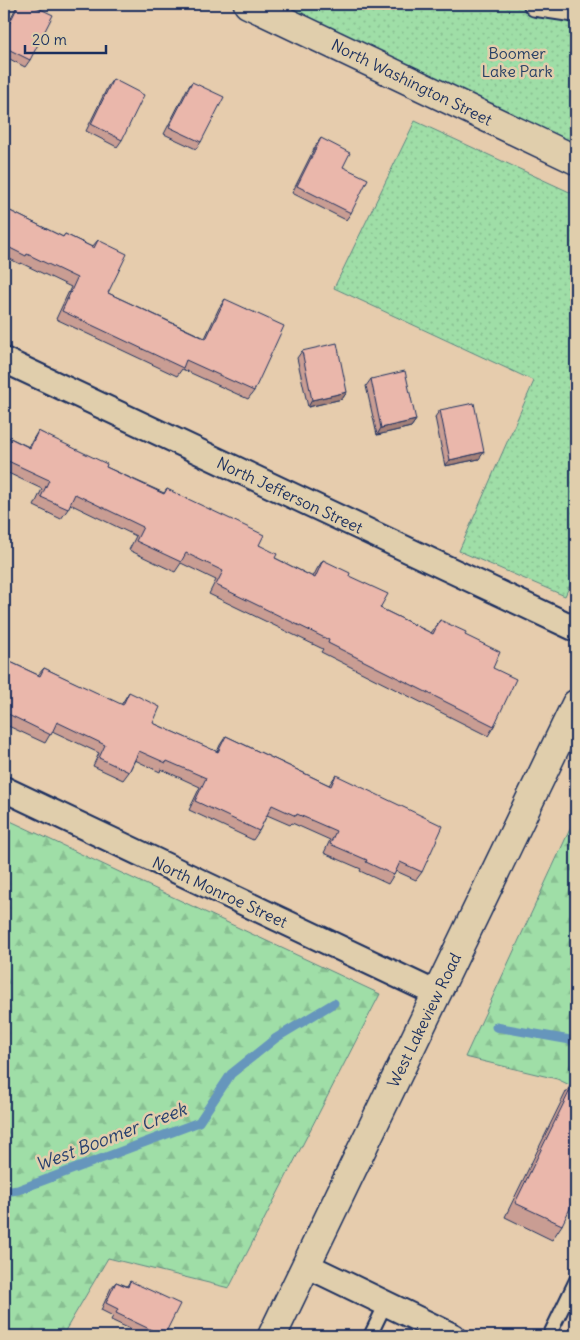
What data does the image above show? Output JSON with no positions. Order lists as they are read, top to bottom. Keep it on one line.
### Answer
{"streets":{"main road":["North Washington Street","West Lakeview Road"],"street":["North Jefferson Street","North Monroe Street"]},"crossings":[["North Monroe Street","West Lakeview Road"]],"water":["West Boomer Creek"],"parks":["Boomer Lake Park"],"scale_bar":"20 m"}
